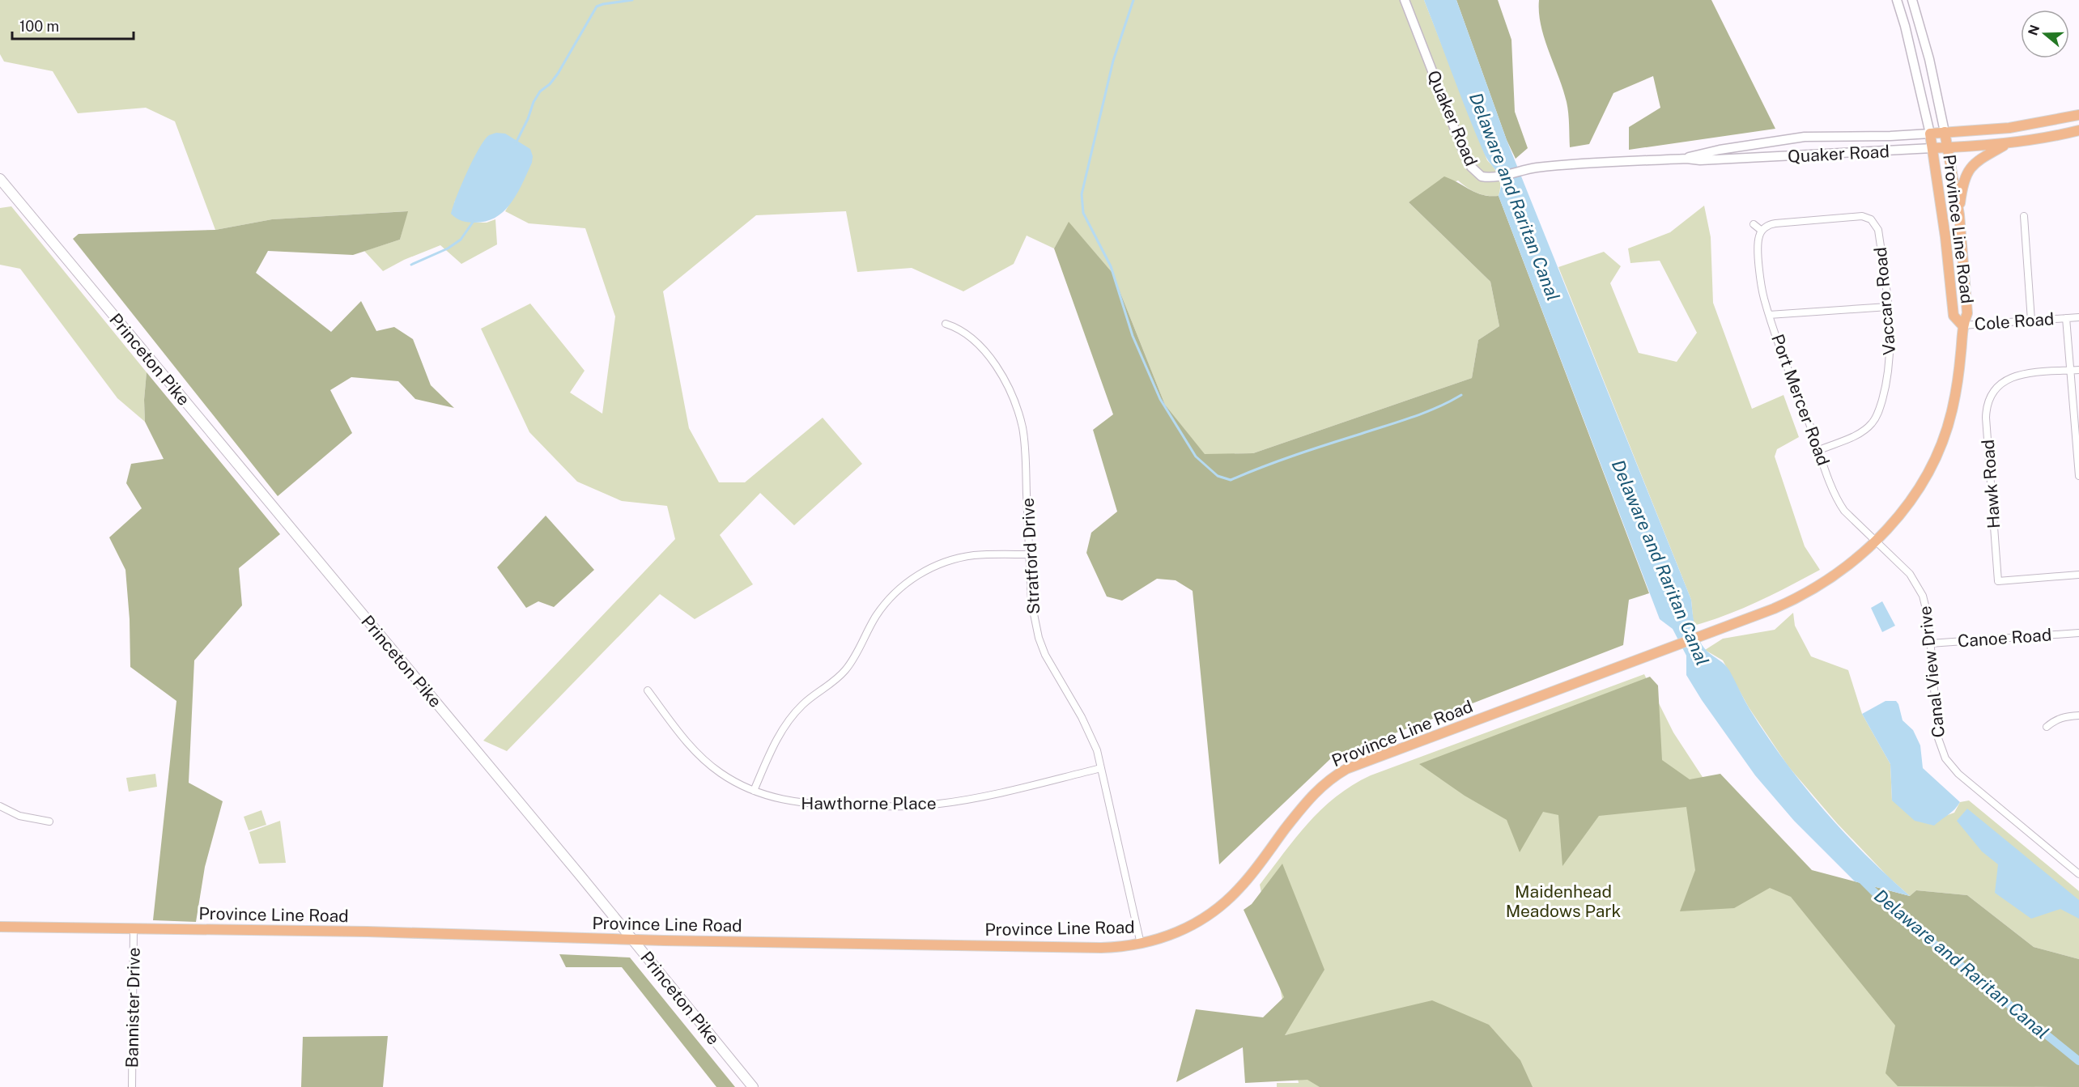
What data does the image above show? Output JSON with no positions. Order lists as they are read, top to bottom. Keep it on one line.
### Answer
{"streets":{"main road":["Province Line Road","Princeton Pike"],"street":["Quaker Road","Vaccaro Road","Cole Road","Port Mercer Road","Hawk Road","Stratford Drive","Canoe Road","Canal View Drive","Hawthorne Place","Bannister Drive"]},"crossings":[["Quaker Road","Province Line Road"],["Province Line Road","Cole Road"],["Province Line Road","Princeton Pike"],["Province Line Road","Port Mercer Road"],["Province Line Road","Stratford Drive"],["Province Line Road","Canal View Drive"],["Province Line Road","Bannister Drive"],["Vaccaro Road","Port Mercer Road"],["Port Mercer Road","Canal View Drive"],["Stratford Drive","Hawthorne Place"],["Canoe Road","Canal View Drive"]],"water":["Delaware and Raritan Canal"],"parks":["Maidenhead Meadows Park"],"scale_bar":"100 m","north":"left"}
